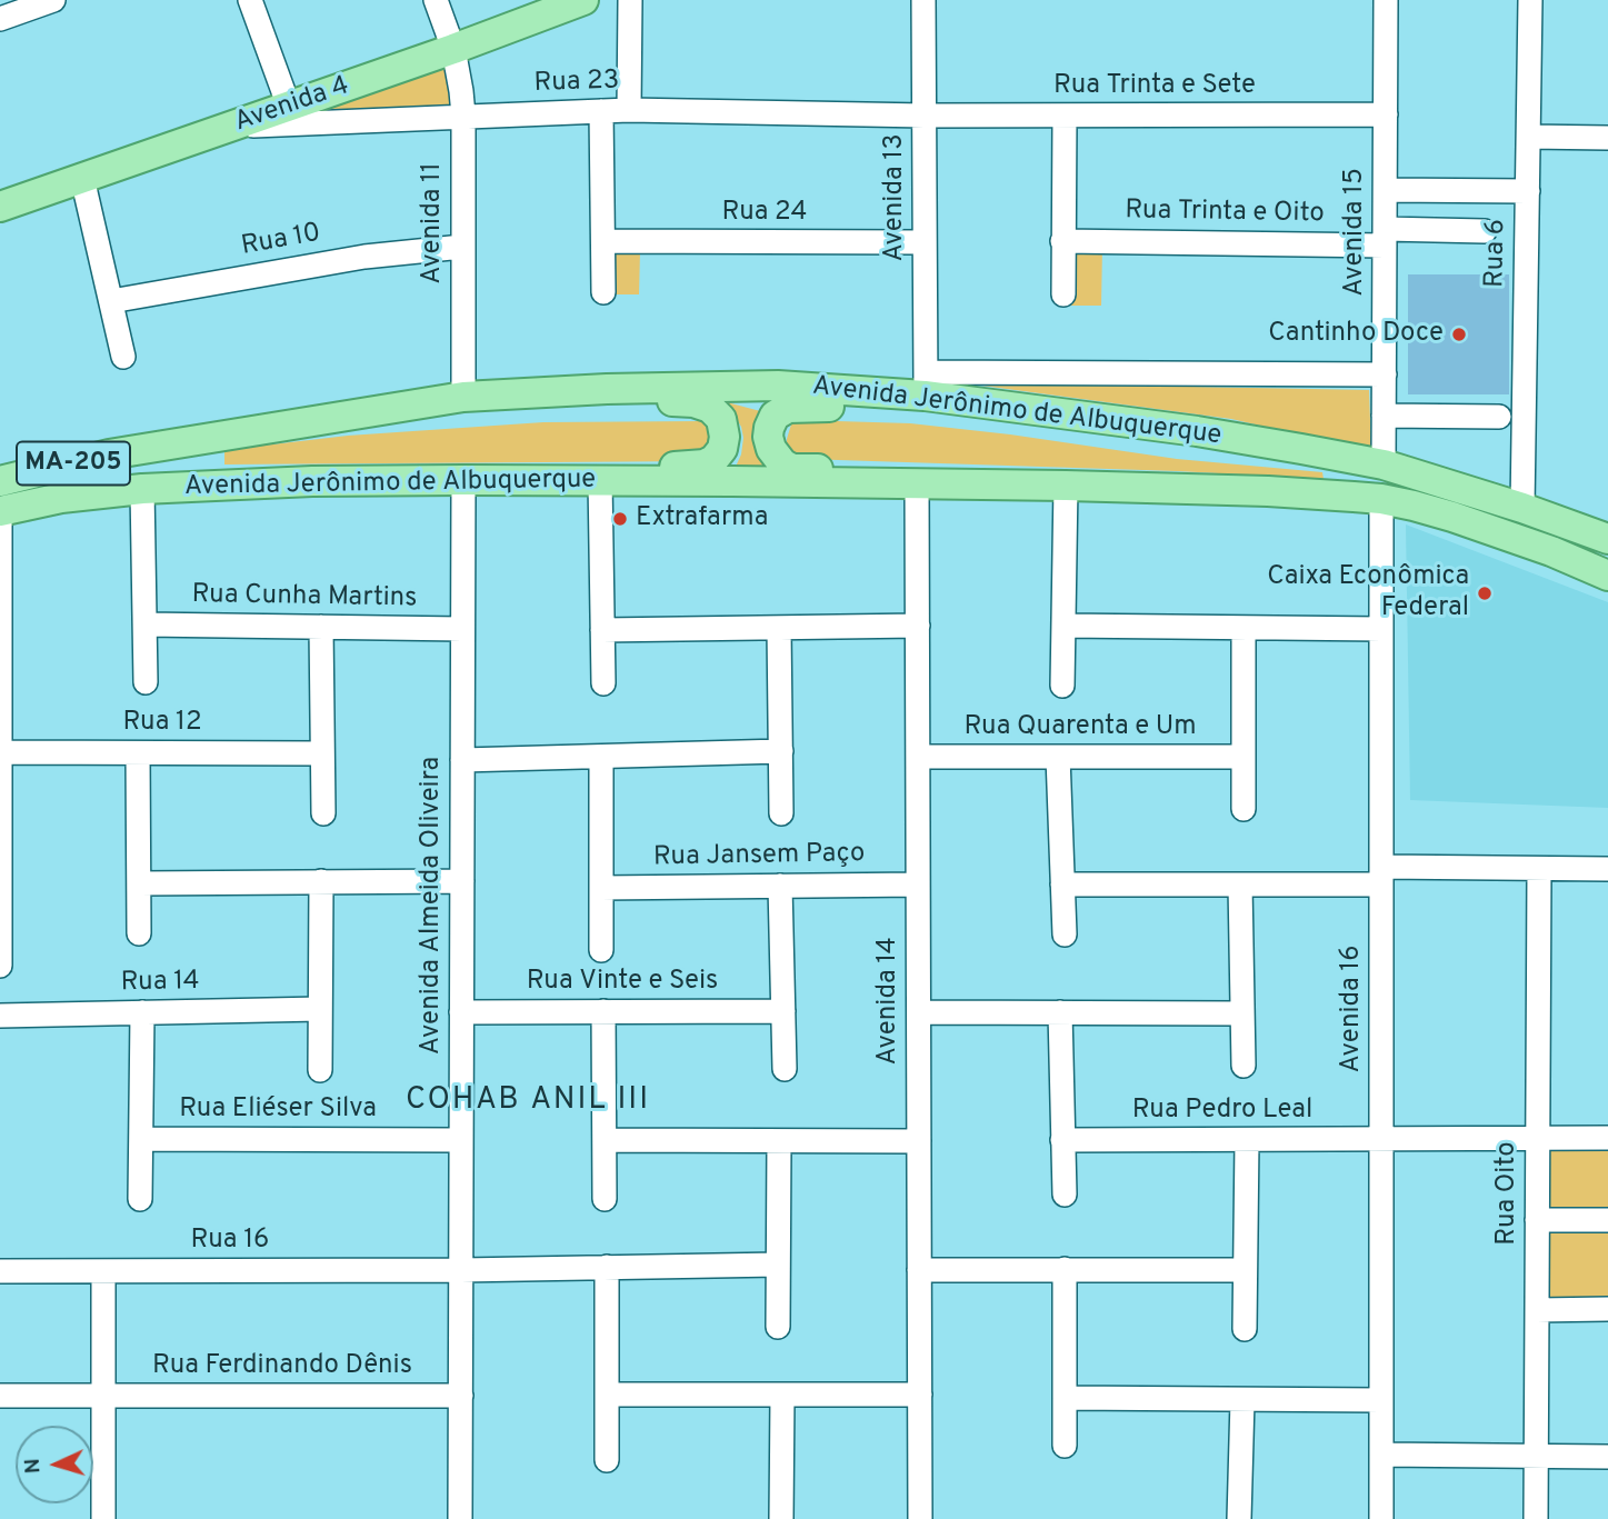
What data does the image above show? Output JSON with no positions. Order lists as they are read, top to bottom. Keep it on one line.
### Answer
{"streets":{"main road":["Avenida 4","Avenida Jerônimo de Albuquerque","MA-205"],"street":["Rua 23","Rua Trinta e Sete","Avenida 13","Rua 24","Rua Trinta e Oito","Avenida 11","Avenida 15","Rua 10","Rua 6","Rua Cunha Martins","Rua 12","Rua Quarenta e Um","Rua Jansem Paço","Avenida Almeida Oliveira","Rua Vinte e Seis","Rua 14","Avenida 14","Avenida 16","Rua Eliéser Silva","Rua Pedro Leal","Rua Oito","Rua 16","Rua Ferdinando Dênis"]},"crossings":[["Rua 23","Rua Trinta e Sete"],["Rua 23","Avenida 4"],["Rua 23","Avenida 13"],["Rua 23","Avenida 11"],["Rua Trinta e Sete","Avenida 13"],["Rua Trinta e Sete","Avenida 15"],["Avenida 4","Avenida 11"],["Avenida 13","Rua 24"],["Avenida 13","Avenida Jerônimo de Albuquerque"],["Rua Trinta e Oito","Avenida 15"],["Avenida 11","Rua 10"],["Avenida 11","Avenida Jerônimo de Albuquerque"],["Avenida 15","Avenida Jerônimo de Albuquerque"],["Rua 6","Avenida Jerônimo de Albuquerque"],["Avenida Jerônimo de Albuquerque","Avenida Almeida Oliveira"],["Avenida Jerônimo de Albuquerque","Avenida 14"],["Avenida Jerônimo de Albuquerque","Avenida 16"],["Rua Cunha Martins","Avenida Almeida Oliveira"],["Rua Quarenta e Um","Avenida 14"],["Rua Jansem Paço","Avenida 14"],["Avenida Almeida Oliveira","Rua Vinte e Seis"],["Avenida Almeida Oliveira","Rua Eliéser Silva"],["Avenida Almeida Oliveira","Rua 16"],["Avenida Almeida Oliveira","Rua Ferdinando Dênis"],["Rua 14","Rua Eliéser Silva"],["Avenida 16","Rua Pedro Leal"],["Rua Pedro Leal","Rua Oito"]],"districts":["COHAB ANIL III"],"places":["Cantinho Doce","Extrafarma","Caixa Econômica Federal"],"north":"left"}
